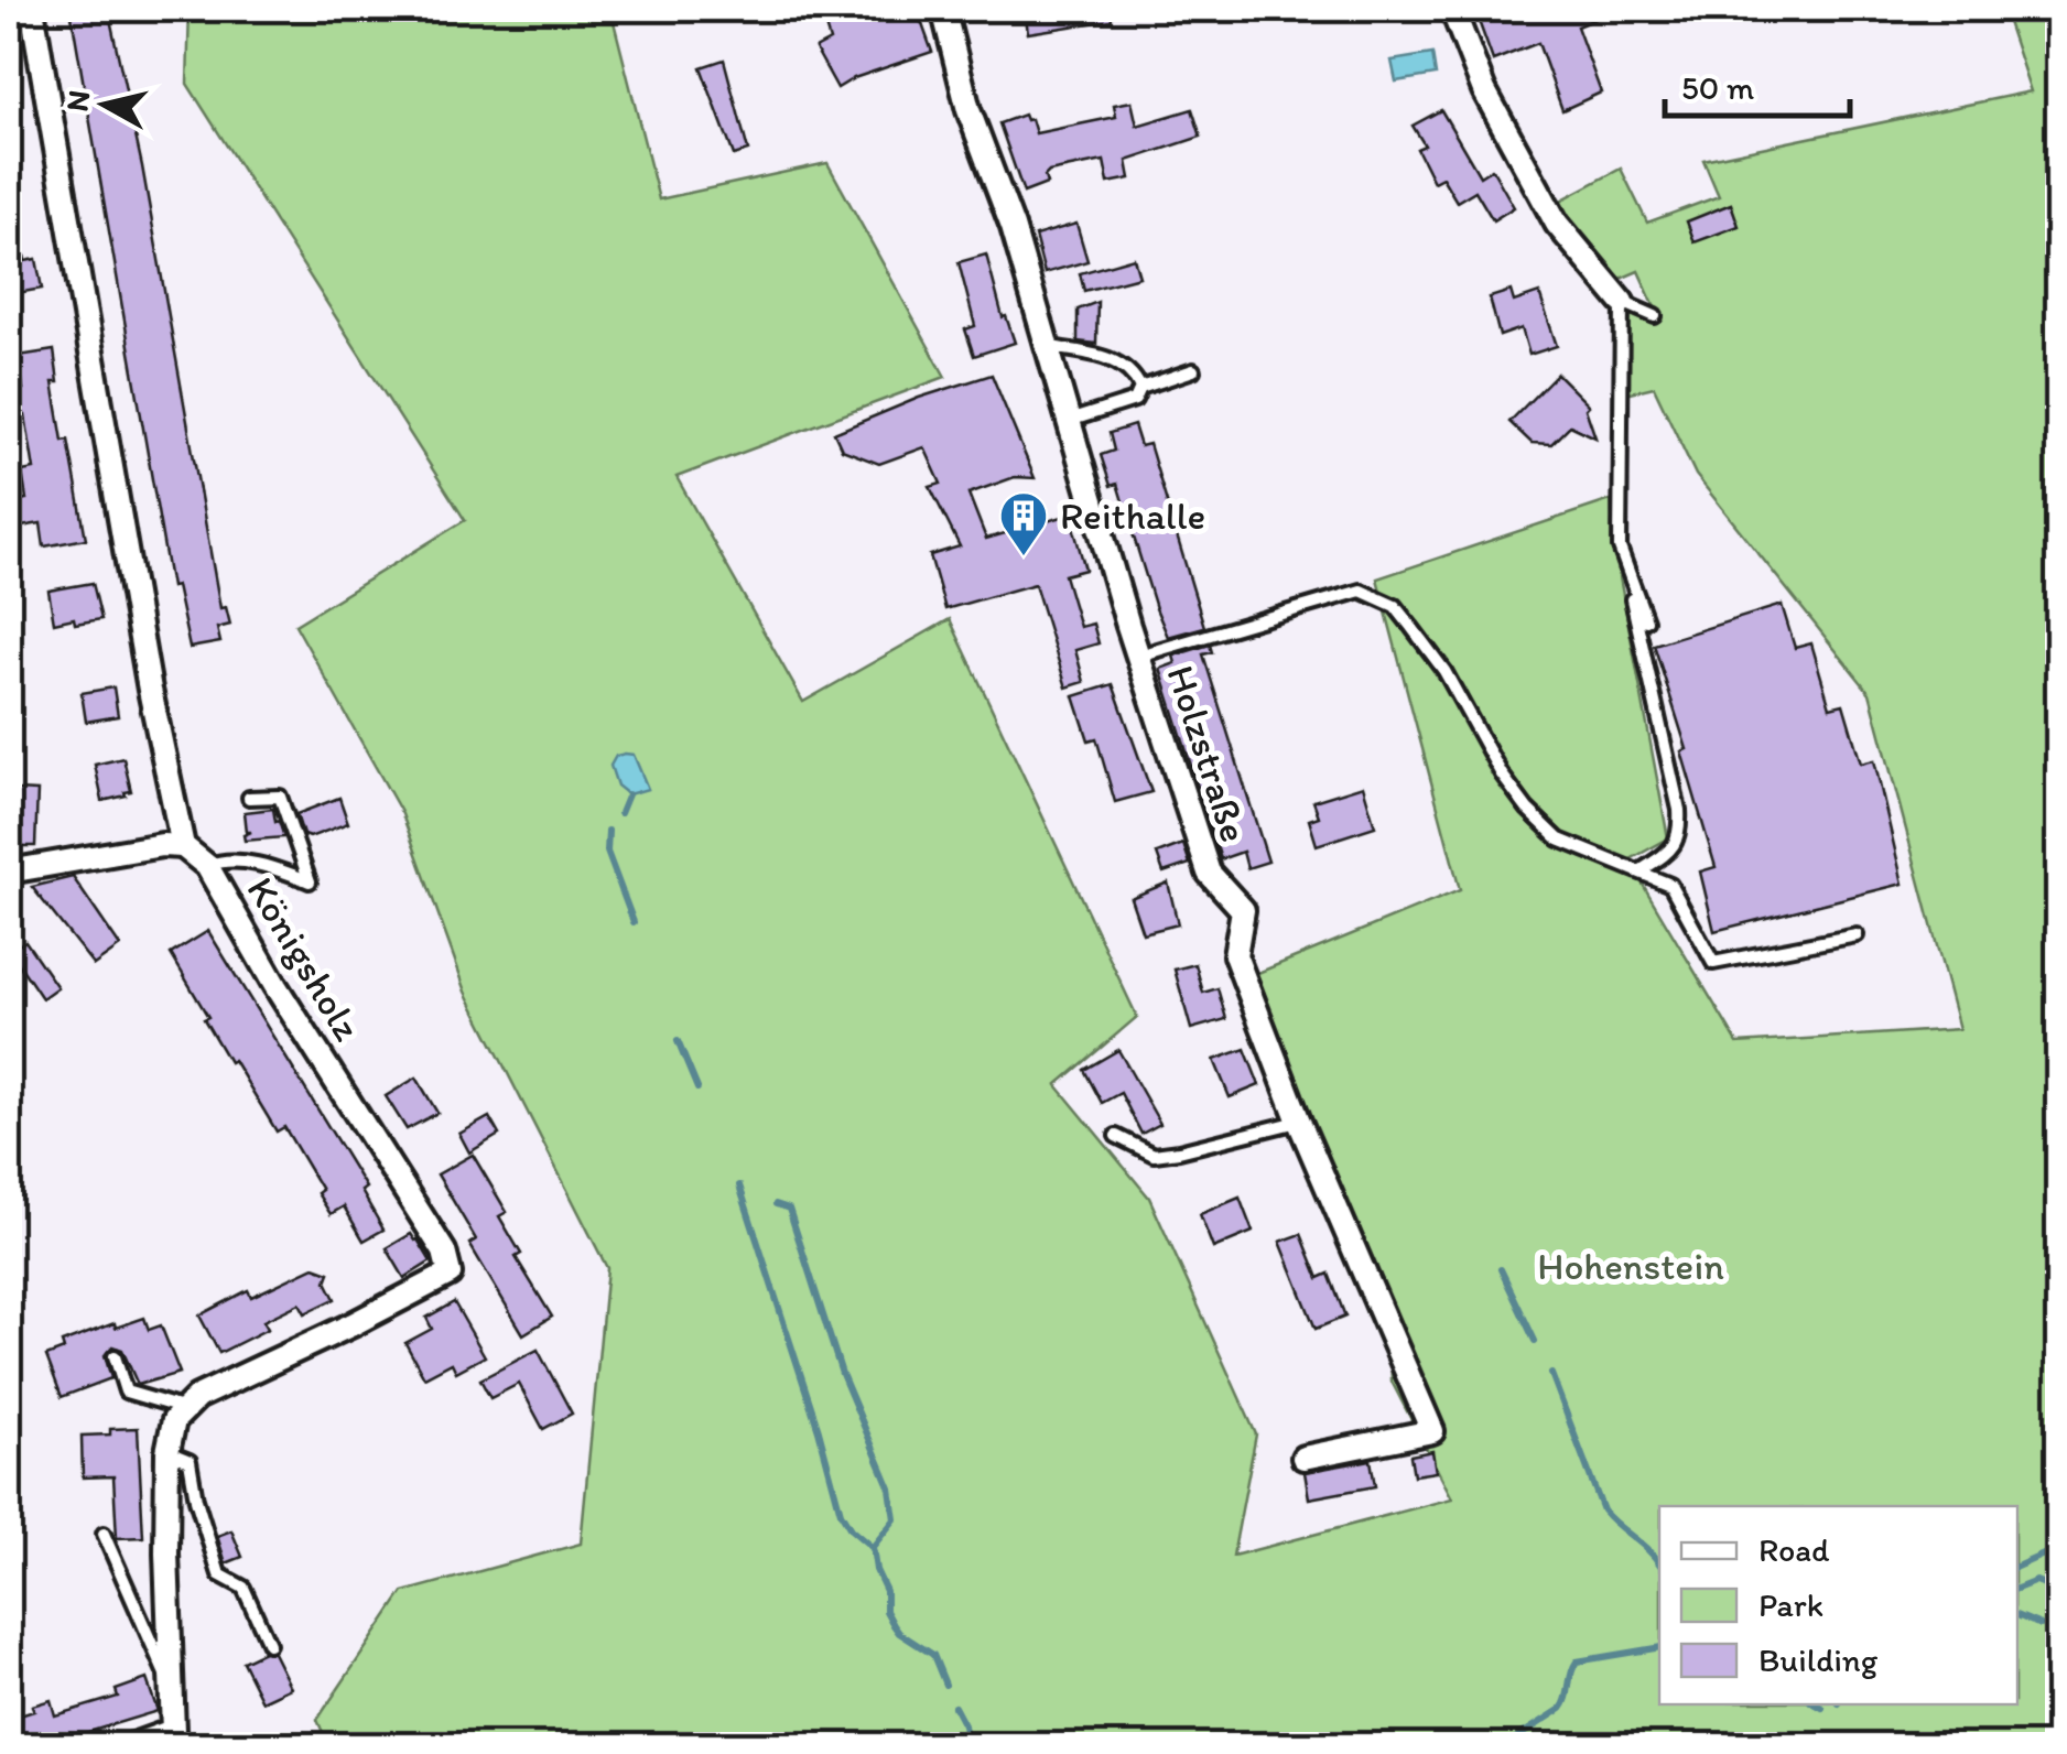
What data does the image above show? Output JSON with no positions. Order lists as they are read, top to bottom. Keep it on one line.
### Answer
{"streets":{"street":["Holzstraße","Königsholz"]},"parks":["Hohenstein"],"places":{"building":["Reithalle"]},"legend":["Road","Park","Building"],"scale_bar":"50 m","north":"left"}
